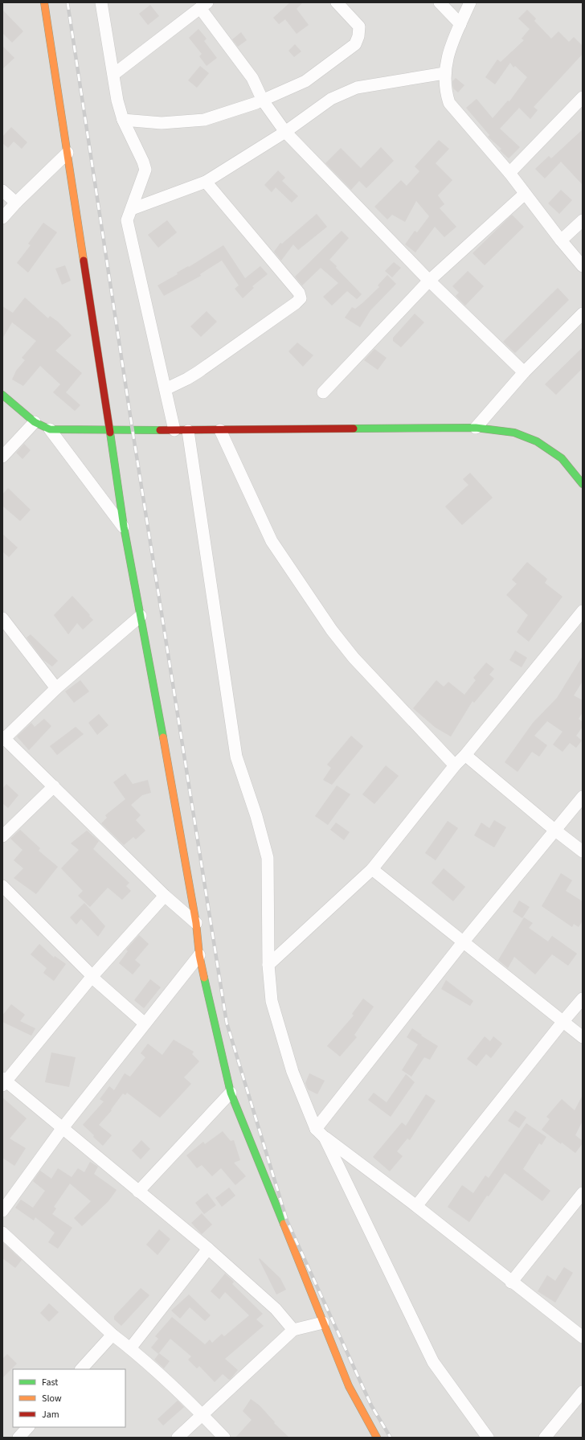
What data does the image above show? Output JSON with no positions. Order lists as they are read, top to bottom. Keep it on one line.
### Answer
{"legend":["Fast","Slow","Jam"]}
